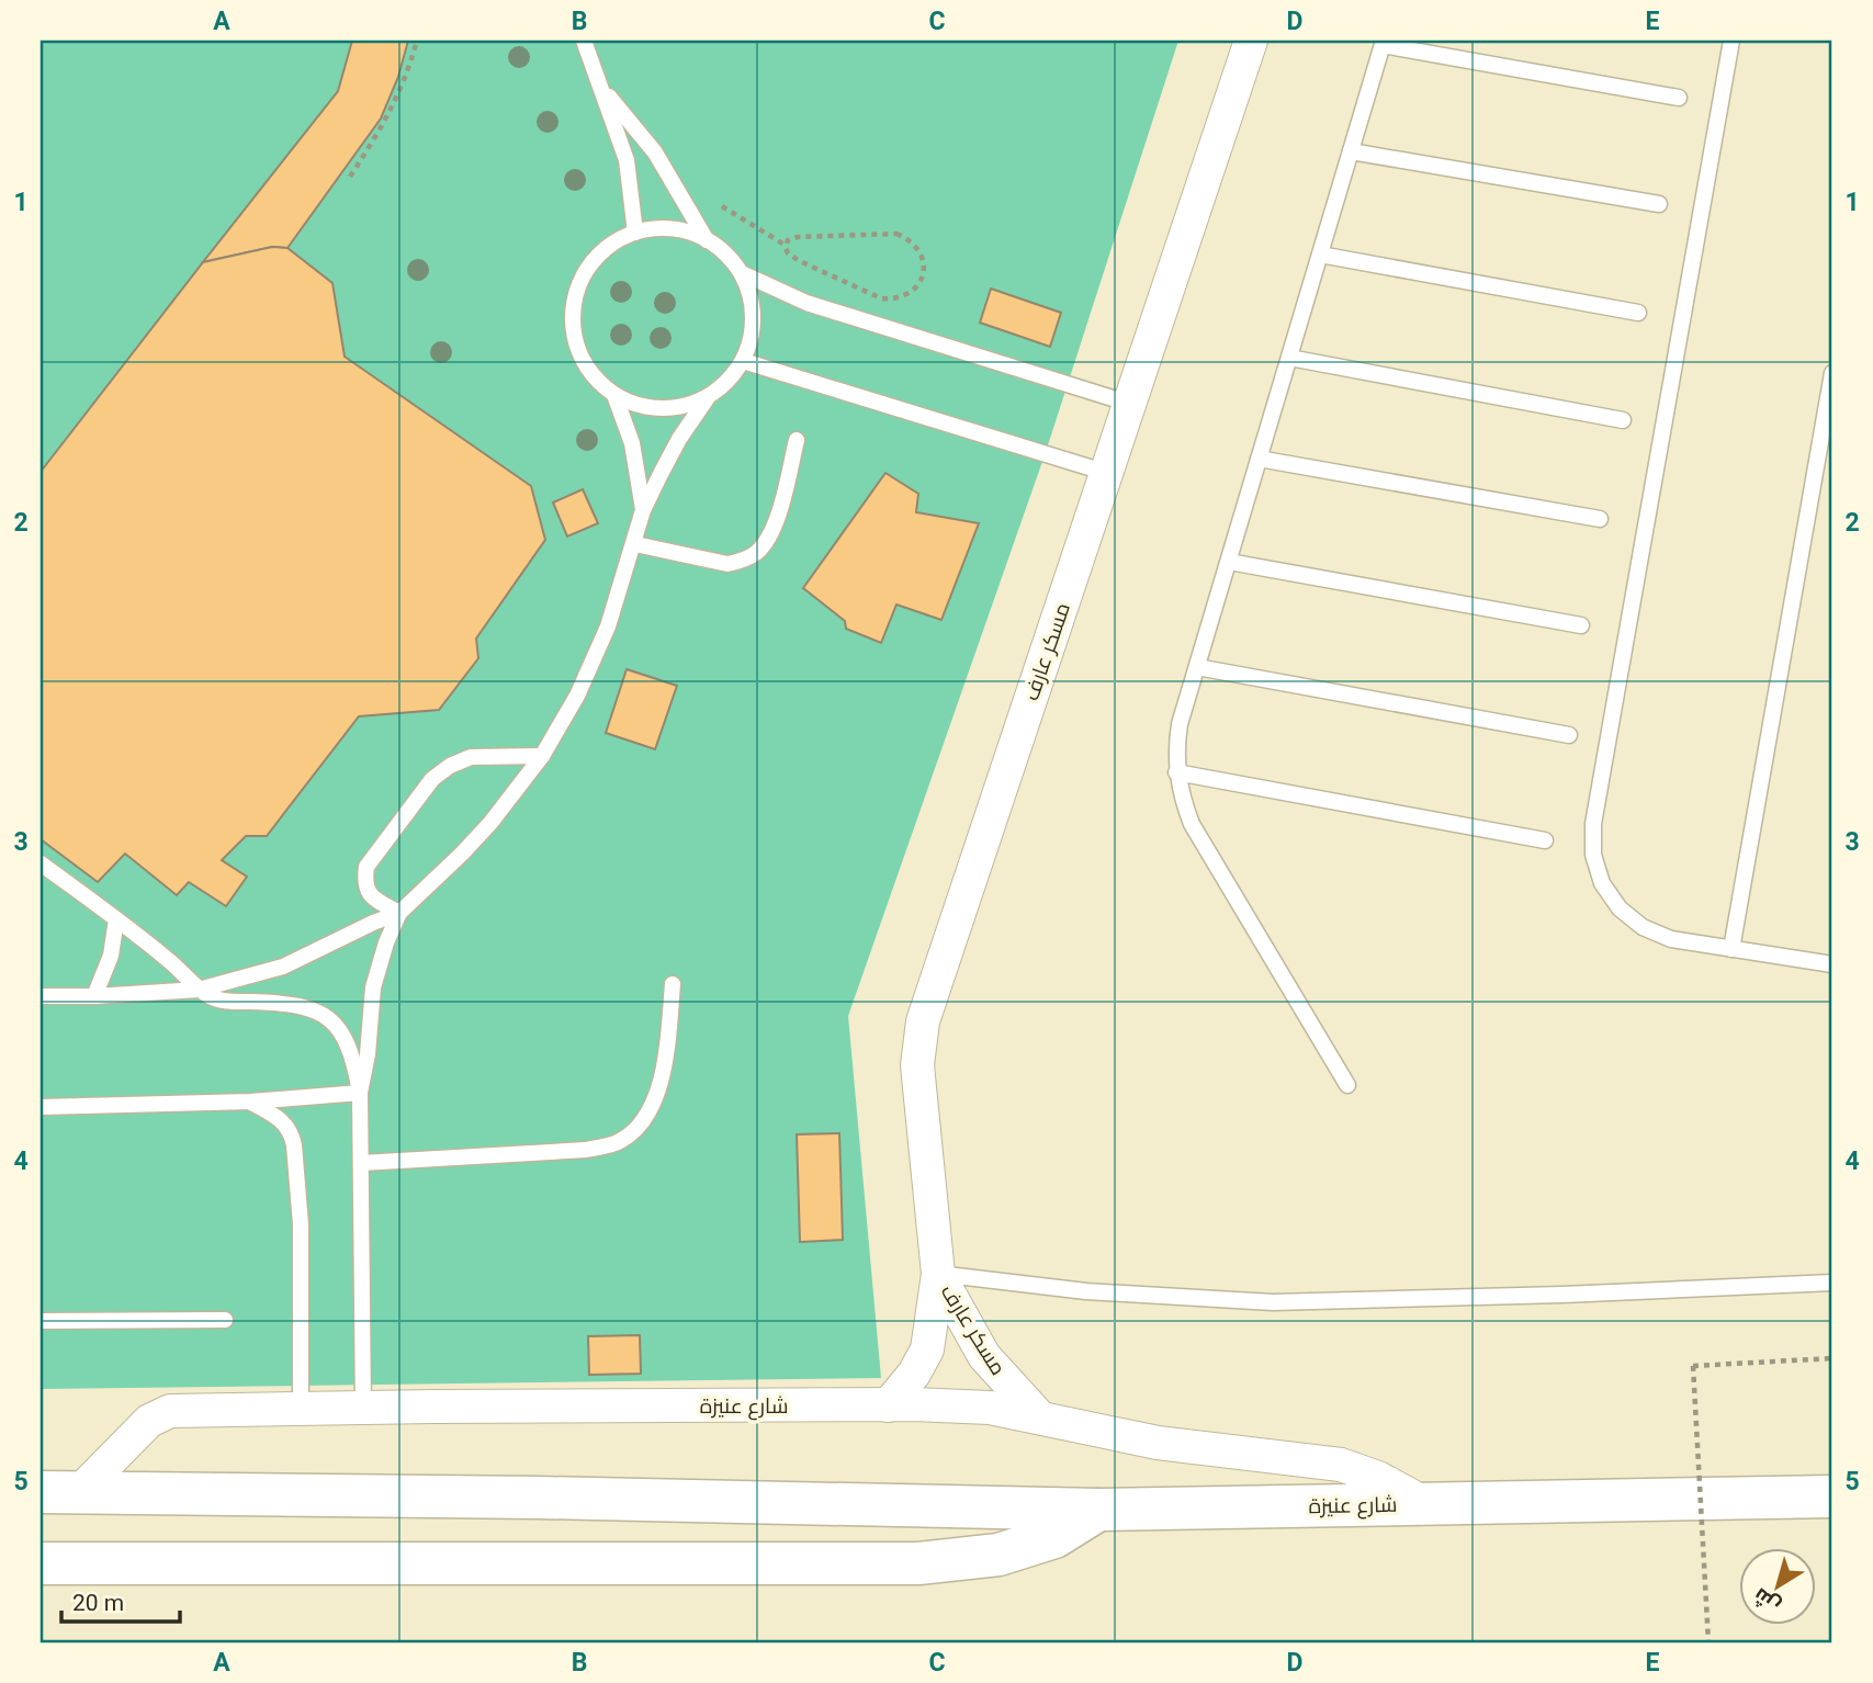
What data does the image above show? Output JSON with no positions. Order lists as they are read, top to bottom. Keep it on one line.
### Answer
{"streets":{"main road":["شارع عنيزة"],"street":["مسكر عارف"]},"crossings":[["مسكر عارف","شارع عنيزة"]],"scale_bar":"20 m","north":"bottom left","grid":{"columns":["A","B","C","D","E"],"rows":["1","2","3","4","5"]}}
